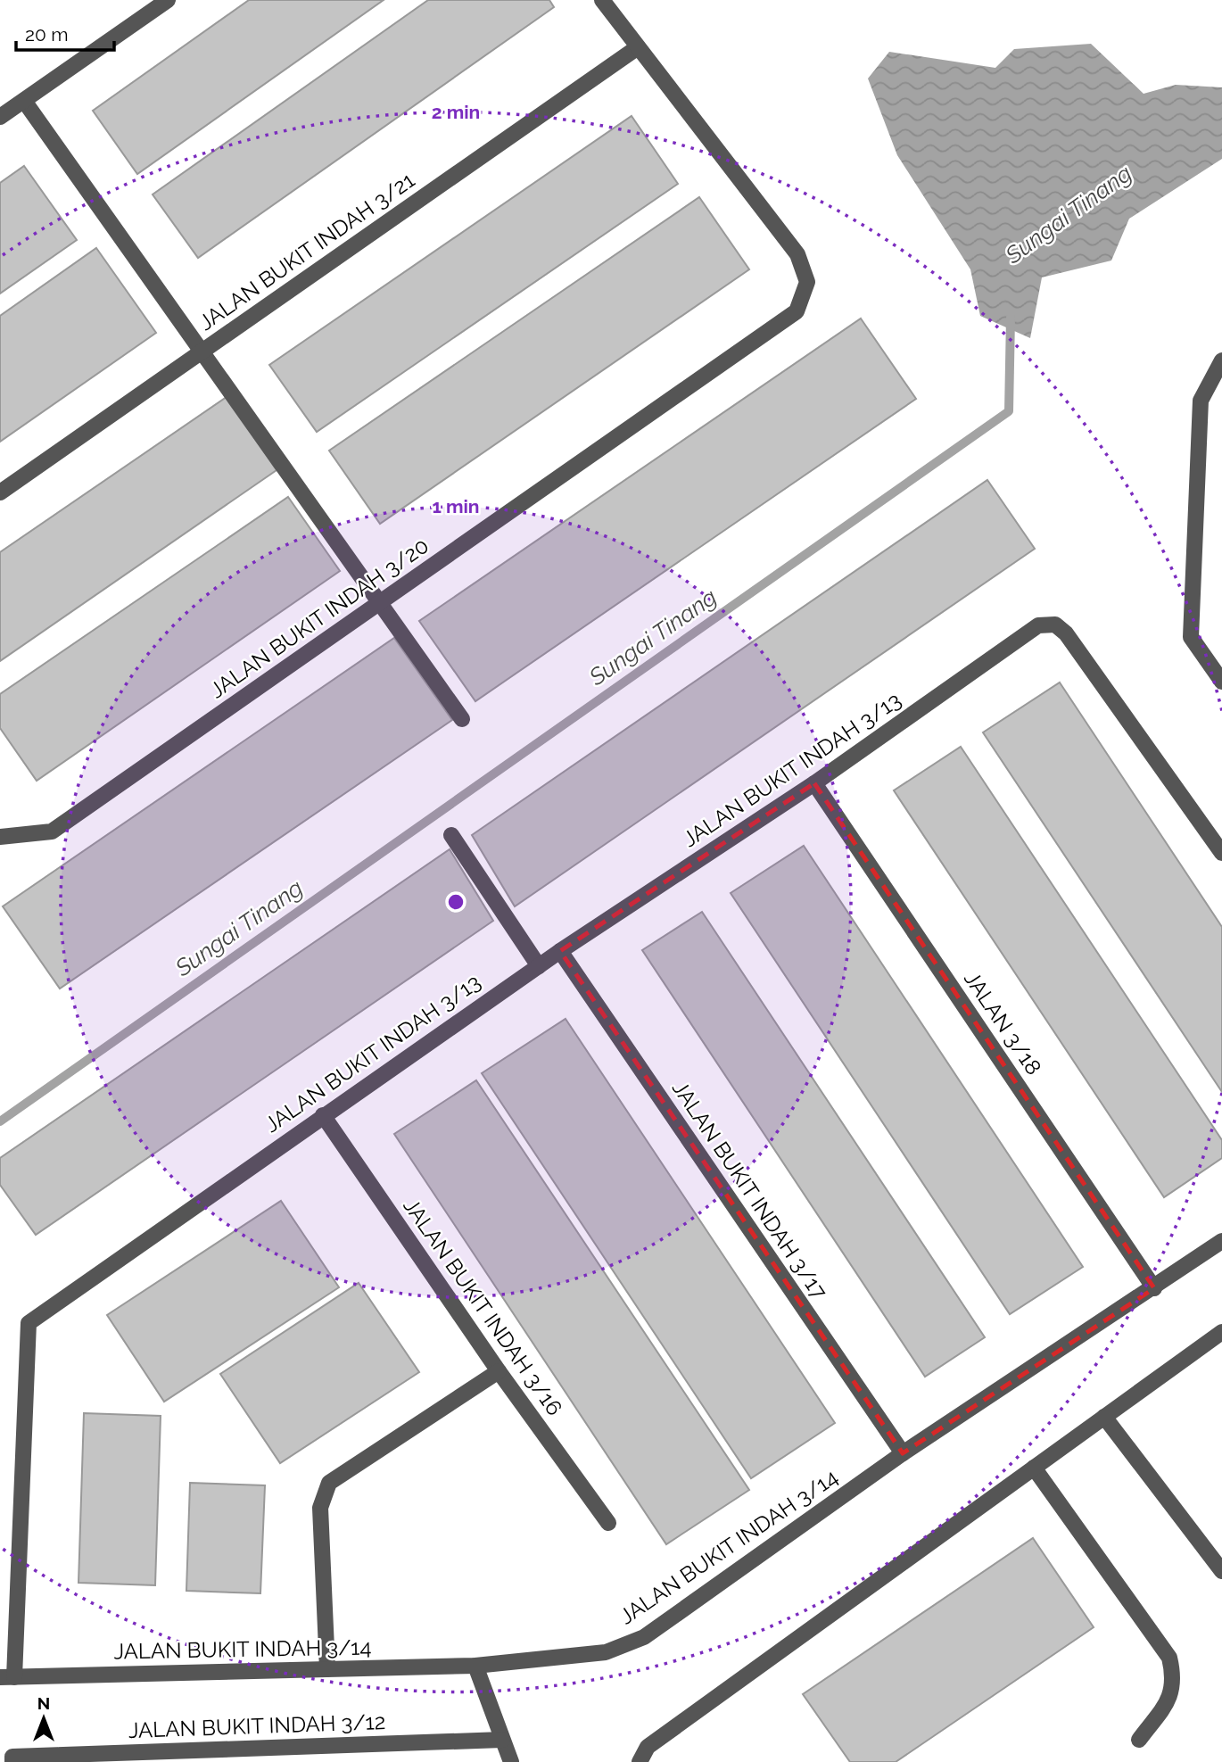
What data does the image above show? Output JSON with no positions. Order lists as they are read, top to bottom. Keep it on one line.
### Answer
{"streets":{"street":["JALAN BUKIT INDAH 3/21","JALAN BUKIT INDAH 3/20","JALAN BUKIT INDAH 3/13","JALAN 3/18","JALAN BUKIT INDAH 3/17","JALAN BUKIT INDAH 3/16","JALAN BUKIT INDAH 3/14","JALAN BUKIT INDAH 3/12"]},"crossings":[["JALAN BUKIT INDAH 3/21","JALAN BUKIT INDAH 3/20"],["JALAN BUKIT INDAH 3/13","JALAN 3/18"],["JALAN BUKIT INDAH 3/13","JALAN BUKIT INDAH 3/17"],["JALAN BUKIT INDAH 3/13","JALAN BUKIT INDAH 3/16"],["JALAN BUKIT INDAH 3/13","JALAN BUKIT INDAH 3/14"],["JALAN 3/18","JALAN BUKIT INDAH 3/14"],["JALAN BUKIT INDAH 3/17","JALAN BUKIT INDAH 3/14"]],"water":["Sungai Tinang"],"scale_bar":"20 m","north":"top","rings":["2 min","1 min"]}
